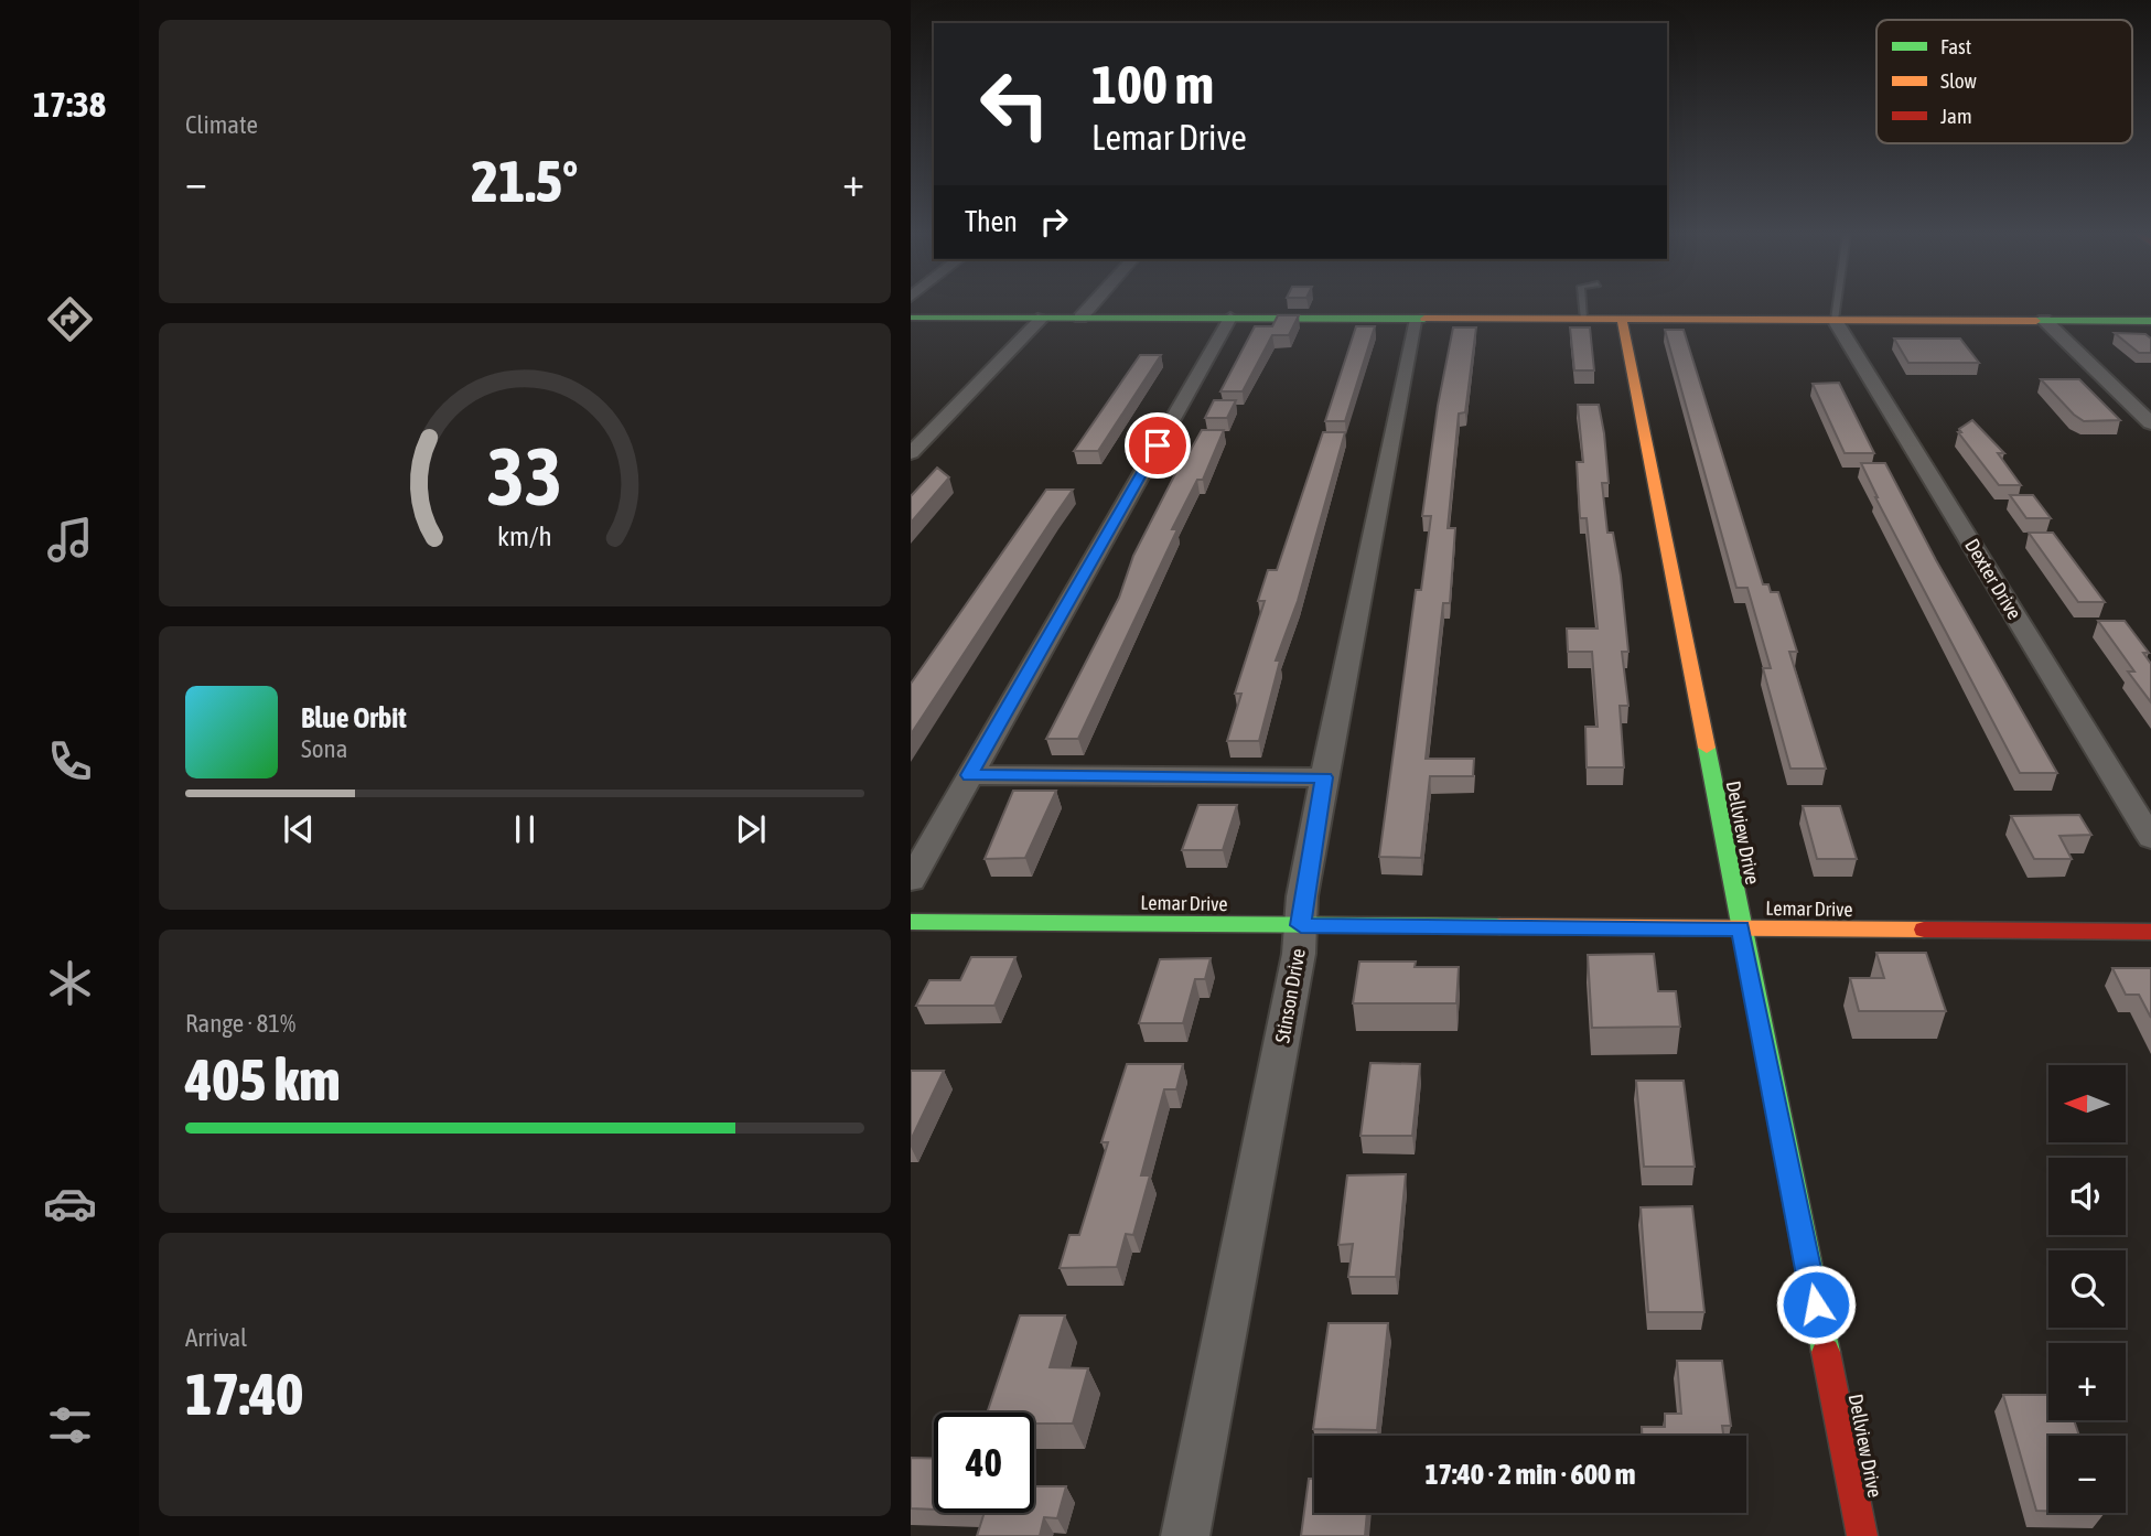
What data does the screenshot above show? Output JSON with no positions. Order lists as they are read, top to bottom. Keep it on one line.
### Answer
{"streets":{"street":["Dexter Drive","Dellview Drive","Lemar Drive","Stinson Drive"]},"crossings":[["Dellview Drive","Lemar Drive"],["Lemar Drive","Stinson Drive"]],"legend":["Fast","Slow","Jam"],"north":"left","page":{"tabs":"17:38","tile":["Climate",["Range · 81%","405 km"],["Arrival","17:40"]],"turn":["100 m","Lemar Drive"],"heat":["−","21.5°","+"],"then":"Then","song":["Blue Orbit","Sona"],"map_buttons":["+","−"],"limit":"40","trip":"17:40 · 2 min · 600 m","gauge":["33","km/h"]}}
